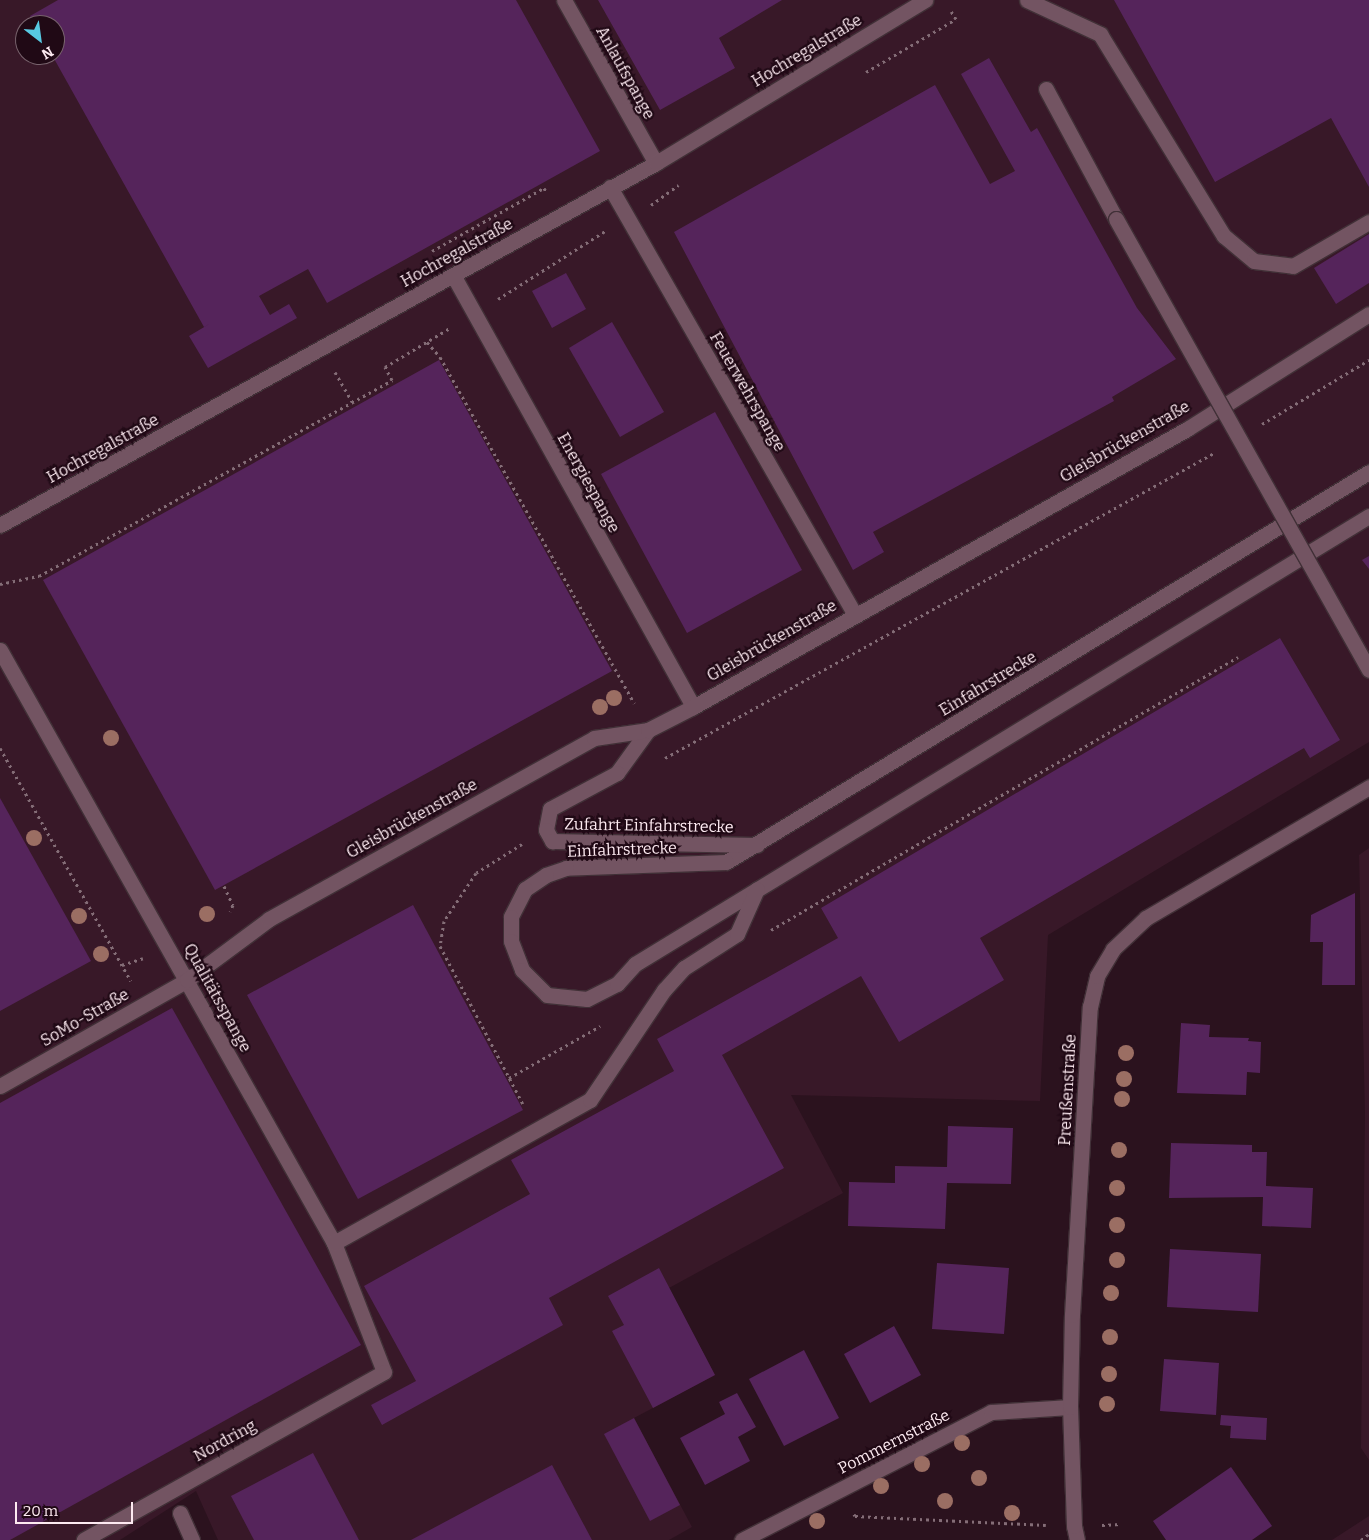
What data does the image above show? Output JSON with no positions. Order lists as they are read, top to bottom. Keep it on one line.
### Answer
{"streets":{"street":["Hochregalstraße","Anlaufspange","Feuerwehrspange","Gleisbrückenstraße","Energiespange","Einfahrstrecke","Zufahrt Einfahrstrecke","Qualitätsspange","SoMo-Straße","Preußenstraße","Nordring","Pommernstraße"]},"crossings":[["Hochregalstraße","Anlaufspange"],["Hochregalstraße","Feuerwehrspange"],["Hochregalstraße","Energiespange"],["Feuerwehrspange","Gleisbrückenstraße"],["Gleisbrückenstraße","Energiespange"],["Gleisbrückenstraße","Zufahrt Einfahrstrecke"],["Gleisbrückenstraße","Qualitätsspange"],["Gleisbrückenstraße","SoMo-Straße"],["Einfahrstrecke","Zufahrt Einfahrstrecke"],["Qualitätsspange","SoMo-Straße"],["Qualitätsspange","Nordring"],["Preußenstraße","Pommernstraße"]],"scale_bar":"20 m","north":"bottom right"}
